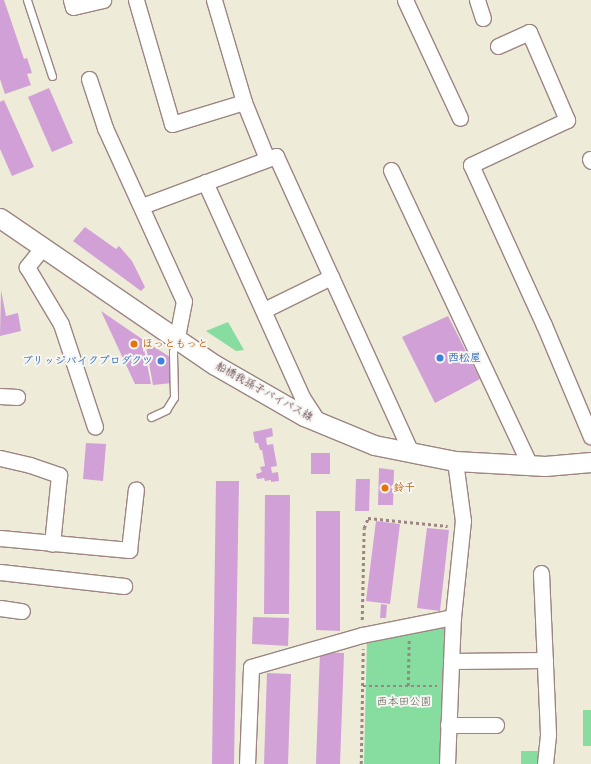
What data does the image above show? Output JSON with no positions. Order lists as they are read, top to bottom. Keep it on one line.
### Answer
{"streets":{"street":["船橋我孫子バイパス線"]},"parks":["西本田公園"],"places":["ほっともっと","西松屋","ブリッジバイクプロダクツ","鈴千"]}
